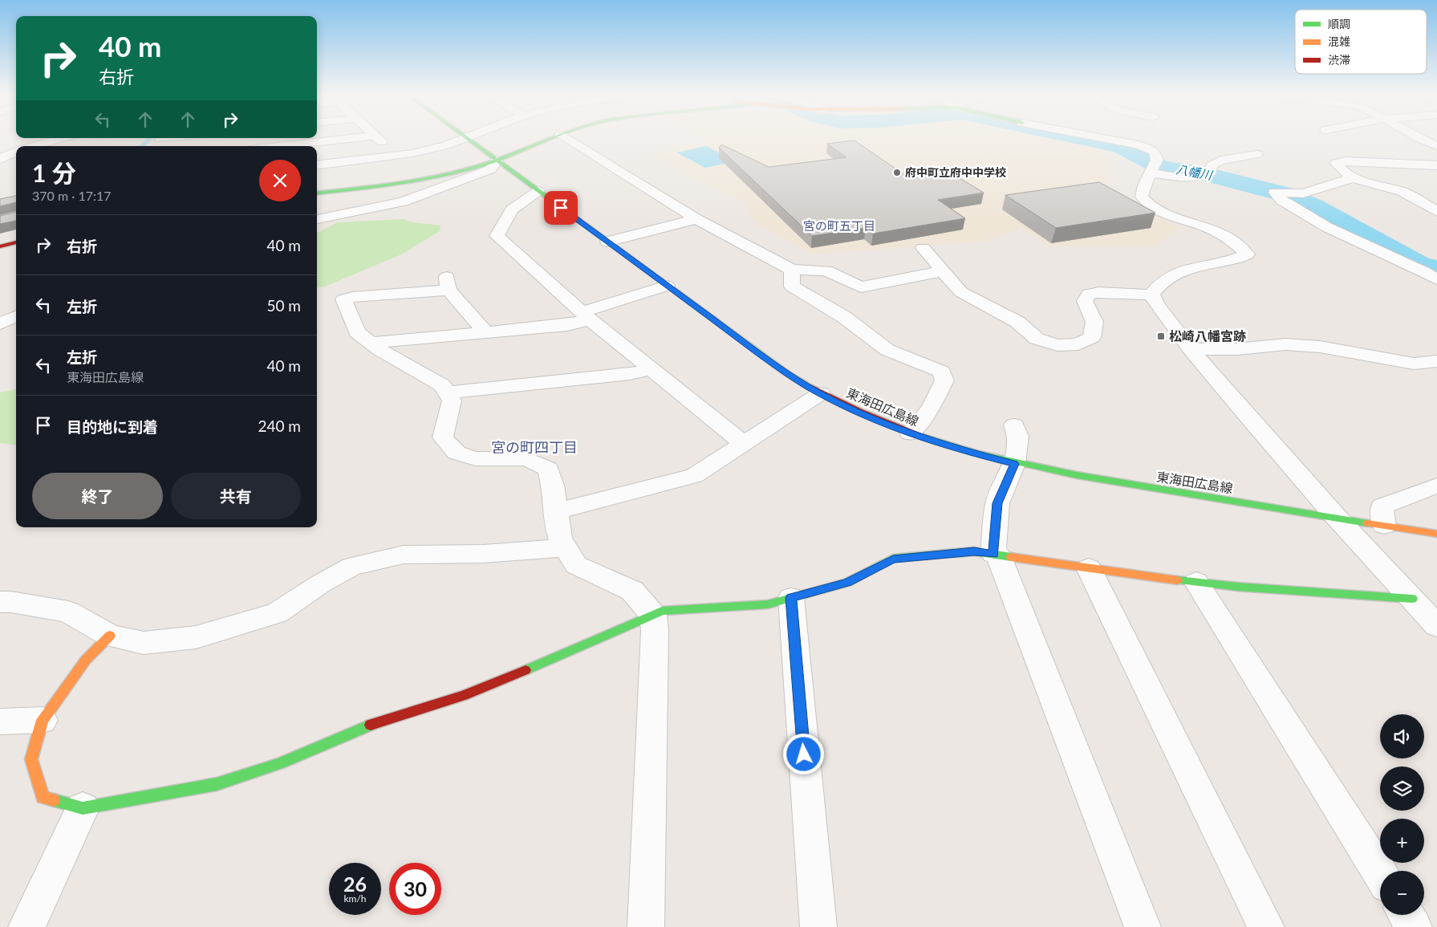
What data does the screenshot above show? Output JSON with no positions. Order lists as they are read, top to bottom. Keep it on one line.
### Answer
{"streets":{"street":["東海田広島線"]},"districts":["宮の町五丁目","宮の町四丁目"],"water":["八幡川"],"places":{"other":["府中町立府中中学校"],"transit":["松崎八幡宮跡"]},"legend":["順調","混雑","渋滞"],"page":{"turn":["40 m","右折"],"heading":["1 分","370 m · 17:17"],"list":[{"name":"右折","value":"40 m"},{"name":"左折","value":"50 m"},{"name":"左折","note":"東海田広島線","value":"40 m"},{"name":"目的地に到着","value":"240 m"}],"buttons":["終了","共有"],"map_buttons":["+","−"],"speed":"26 km/h","limit":"30"}}
